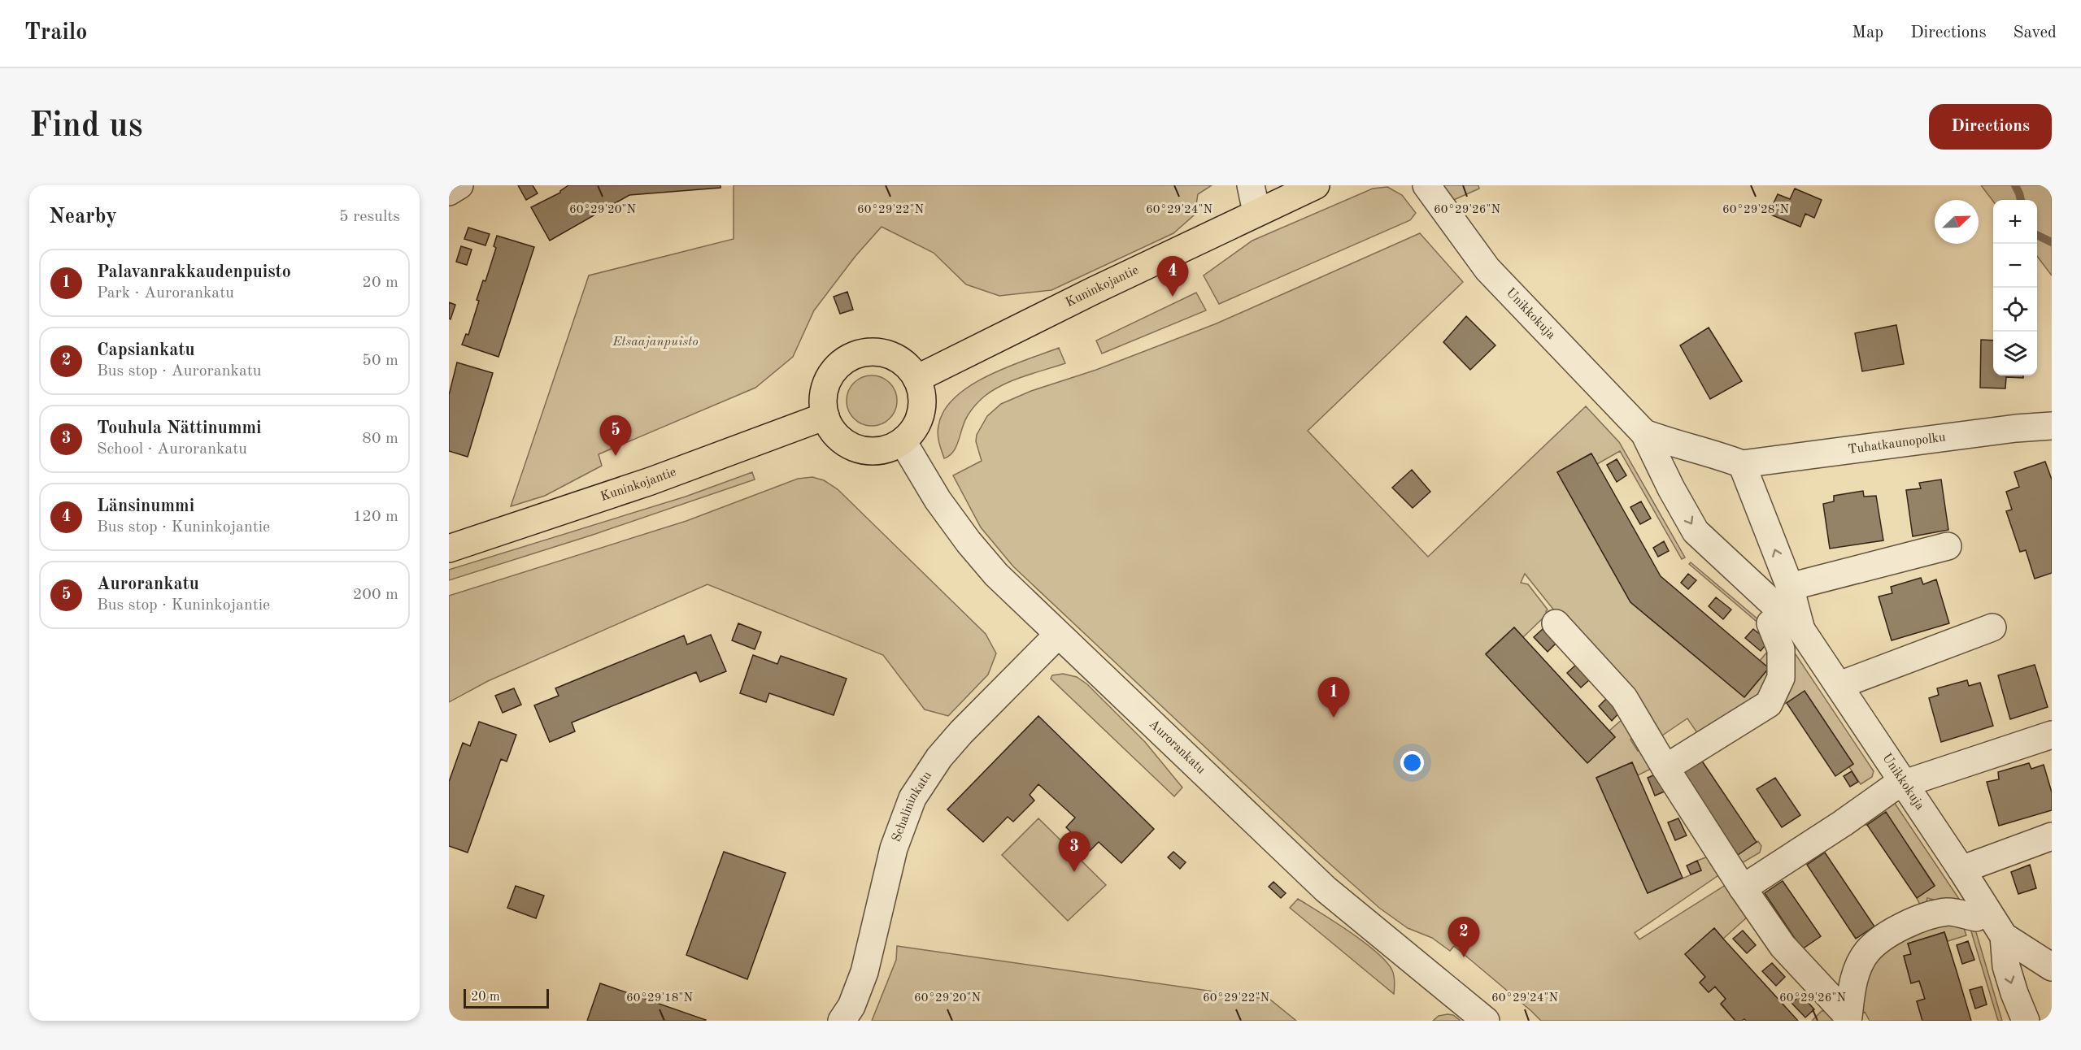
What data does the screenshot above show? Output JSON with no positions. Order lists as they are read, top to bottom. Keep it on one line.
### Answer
{"streets":{"main road":["Kuninkojantie"],"street":["Unikkokuja","Tuhatkaunopolku","Aurorankatu","Schalininkatu"]},"crossings":[["Kuninkojantie","Aurorankatu"],["Unikkokuja","Tuhatkaunopolku"],["Aurorankatu","Schalininkatu"]],"parks":["Etsaajanpuisto"],"scale_bar":"20 m","north":"top right","page":{"header":"Trailo","nav":["Map","Directions","Saved"],"buttons":"Directions","title":"Find us","heading":["Nearby","5 results"],"map_buttons":["+","−"],"list":[{"mark":"1","name":"Palavanrakkaudenpuisto","note":"Park · Aurorankatu","value":"20 m"},{"mark":"2","name":"Capsiankatu","note":"Bus stop · Aurorankatu","value":"50 m"},{"mark":"3","name":"Touhula Nättinummi","note":"School · Aurorankatu","value":"80 m"},{"mark":"4","name":"Länsinummi","note":"Bus stop · Kuninkojantie","value":"120 m"},{"mark":"5","name":"Aurorankatu","note":"Bus stop · Kuninkojantie","value":"200 m"}],"pins":["4","5","1","3","2"],"scale":"20 m"},"coordinates":["60°29'20\"N","60°29'22\"N","60°29'28\"N","60°29'24\"N","60°29'26\"N","60°29'18\"N"]}
